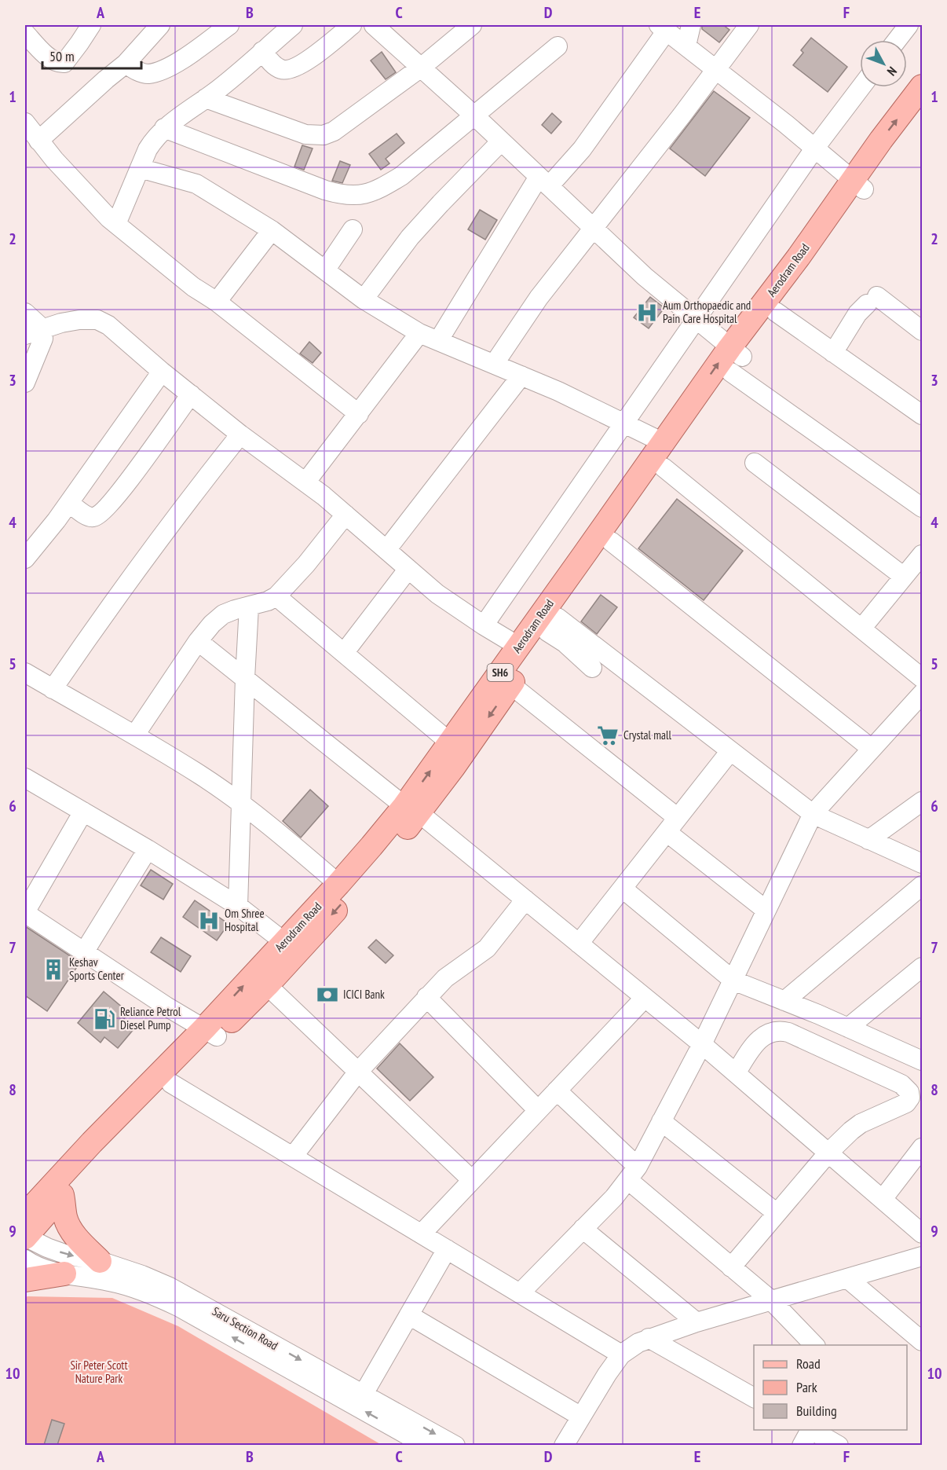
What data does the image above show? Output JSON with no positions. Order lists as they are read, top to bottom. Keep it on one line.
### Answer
{"streets":{"main road":["Aerodram Road","SH6"],"street":["Saru Section Road"]},"crossings":[["Aerodram Road","Saru Section Road"]],"parks":["Sir Peter Scott Nature Park"],"places":{"hospital":["Aum Orthopaedic and Pain Care Hospital","Om Shree Hospital"],"supermarket":["Crystal mall"],"building":["Keshav Sports Center"],"bank":["ICICI Bank"],"fuel station":["Reliance Petrol Diesel Pump"]},"legend":["Road","Park","Building"],"scale_bar":"50 m","north":"bottom right","grid":{"columns":["A","B","C","D","E","F"],"rows":["1","2","3","4","5","6","7","8","9","10"]}}
